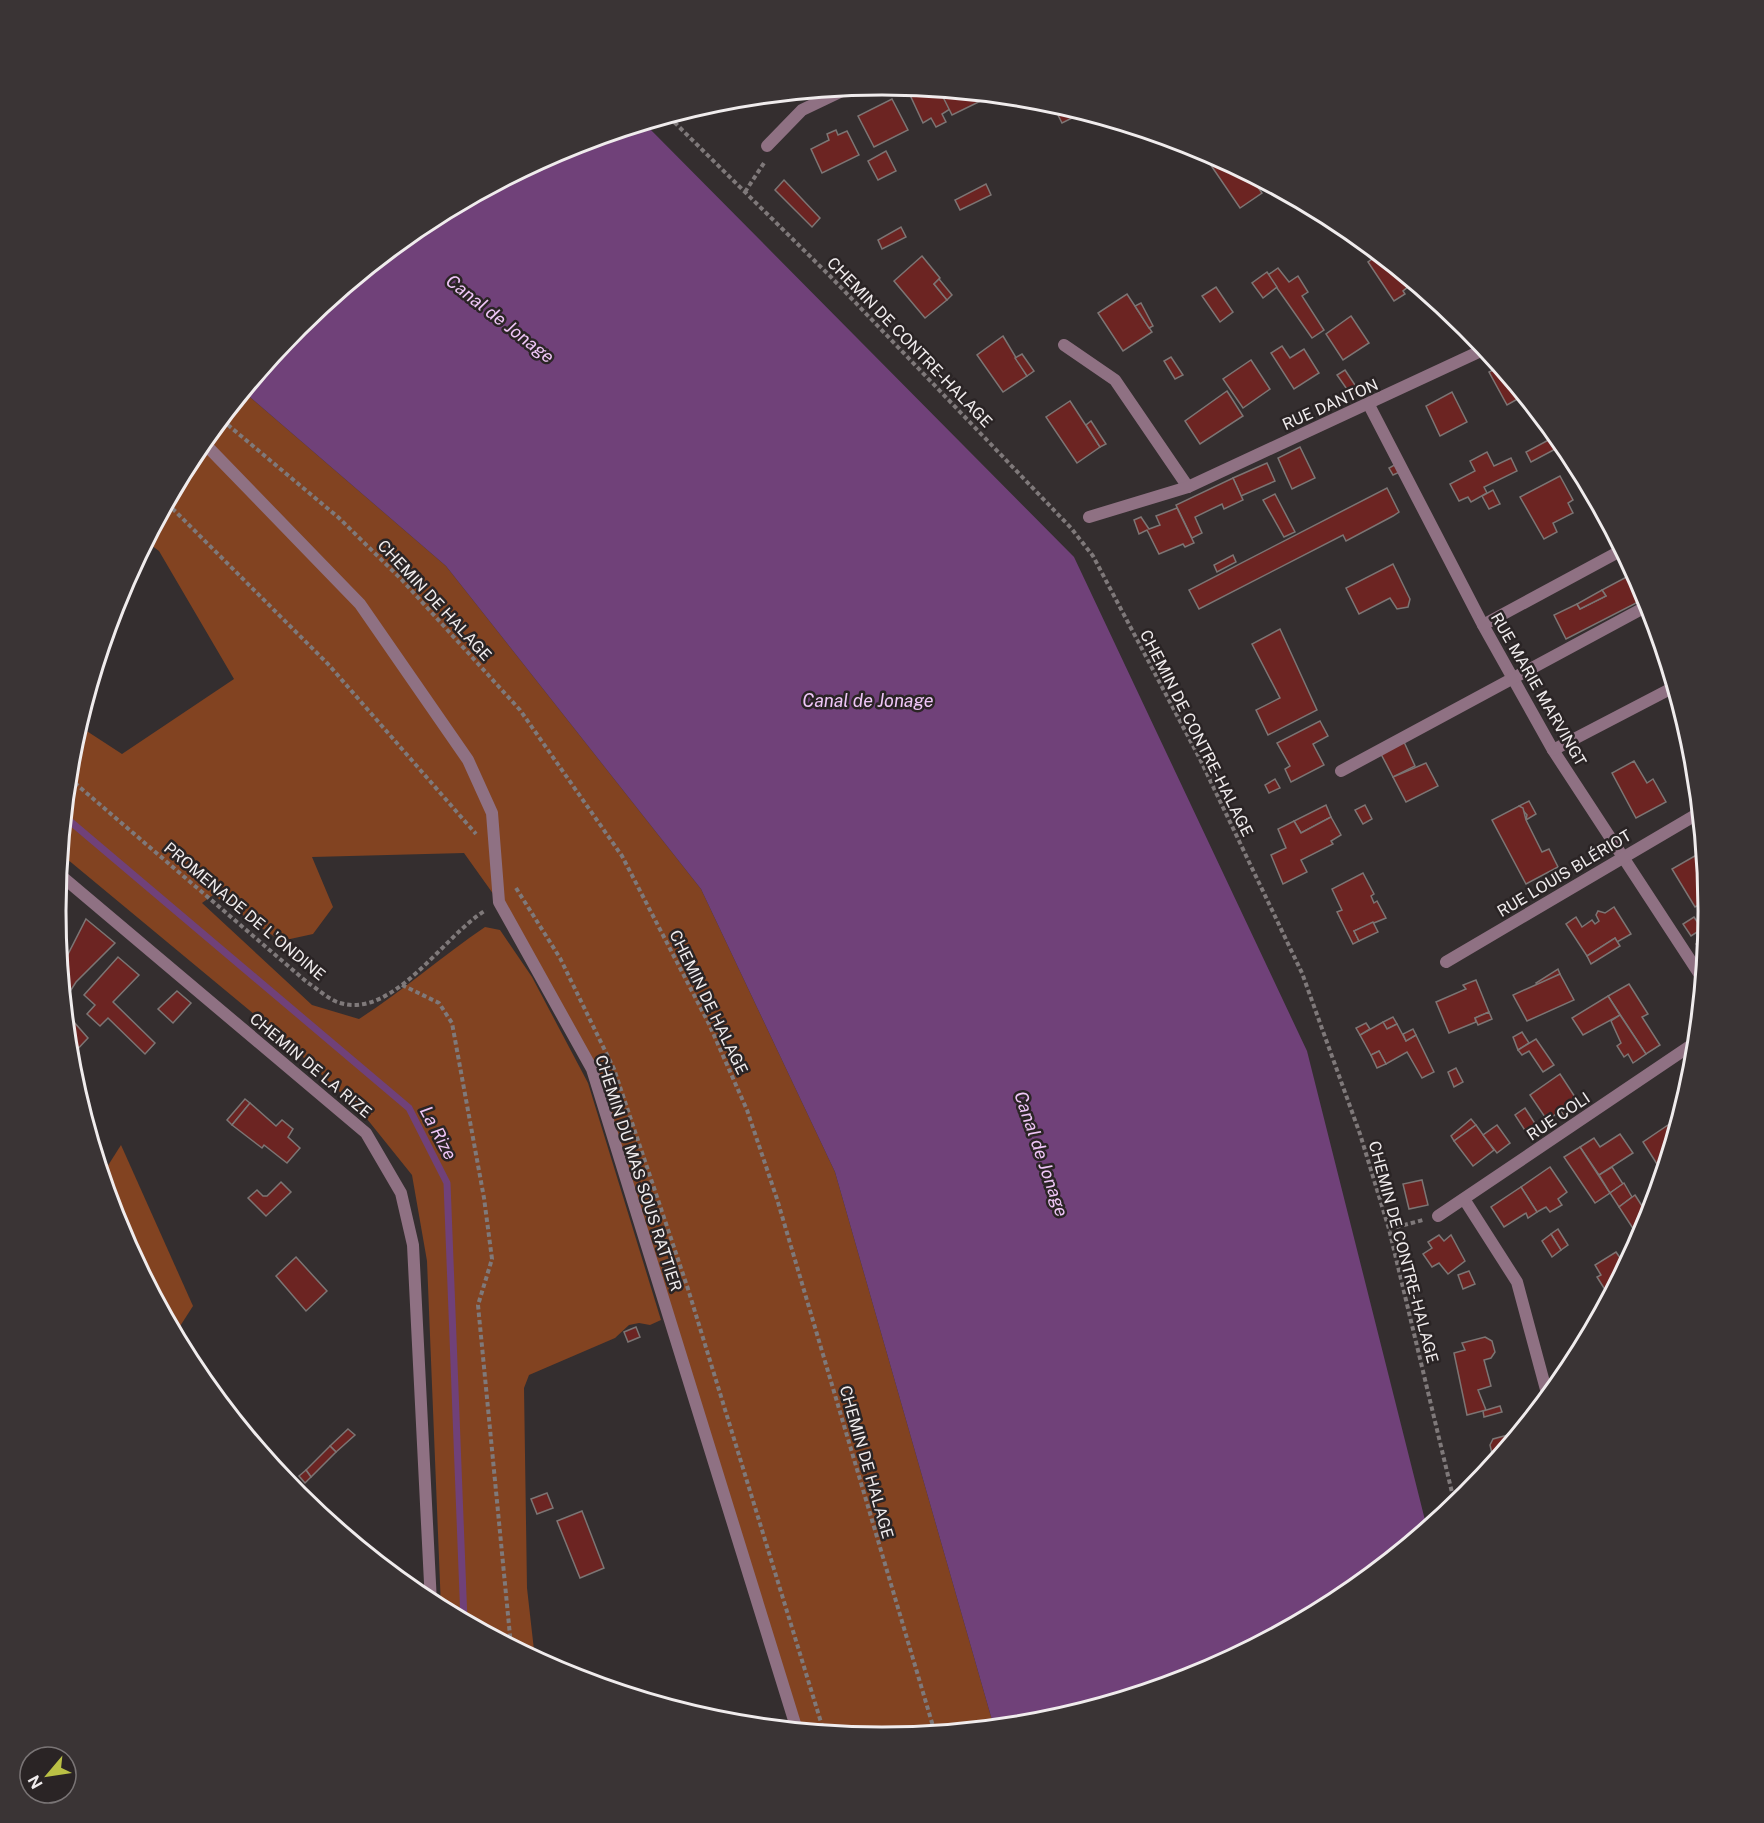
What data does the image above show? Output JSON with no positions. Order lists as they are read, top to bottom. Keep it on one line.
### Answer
{"streets":{"street":["RUE DANTON","RUE MARIE MARVINGT","RUE LOUIS BLÉRIOT","CHEMIN DE LA RIZE","RUE COLI","CHEMIN DU MAS SOUS RATTIER"],"path":["CHEMIN DE CONTRE-HALAGE","CHEMIN DE HALAGE","PROMENADE DE L'ONDINE"]},"crossings":[["RUE DANTON","RUE MARIE MARVINGT"],["RUE MARIE MARVINGT","RUE LOUIS BLÉRIOT"],["PROMENADE DE L'ONDINE","CHEMIN DU MAS SOUS RATTIER"]],"water":["Canal de Jonage","La Rize"],"north":"bottom left"}
